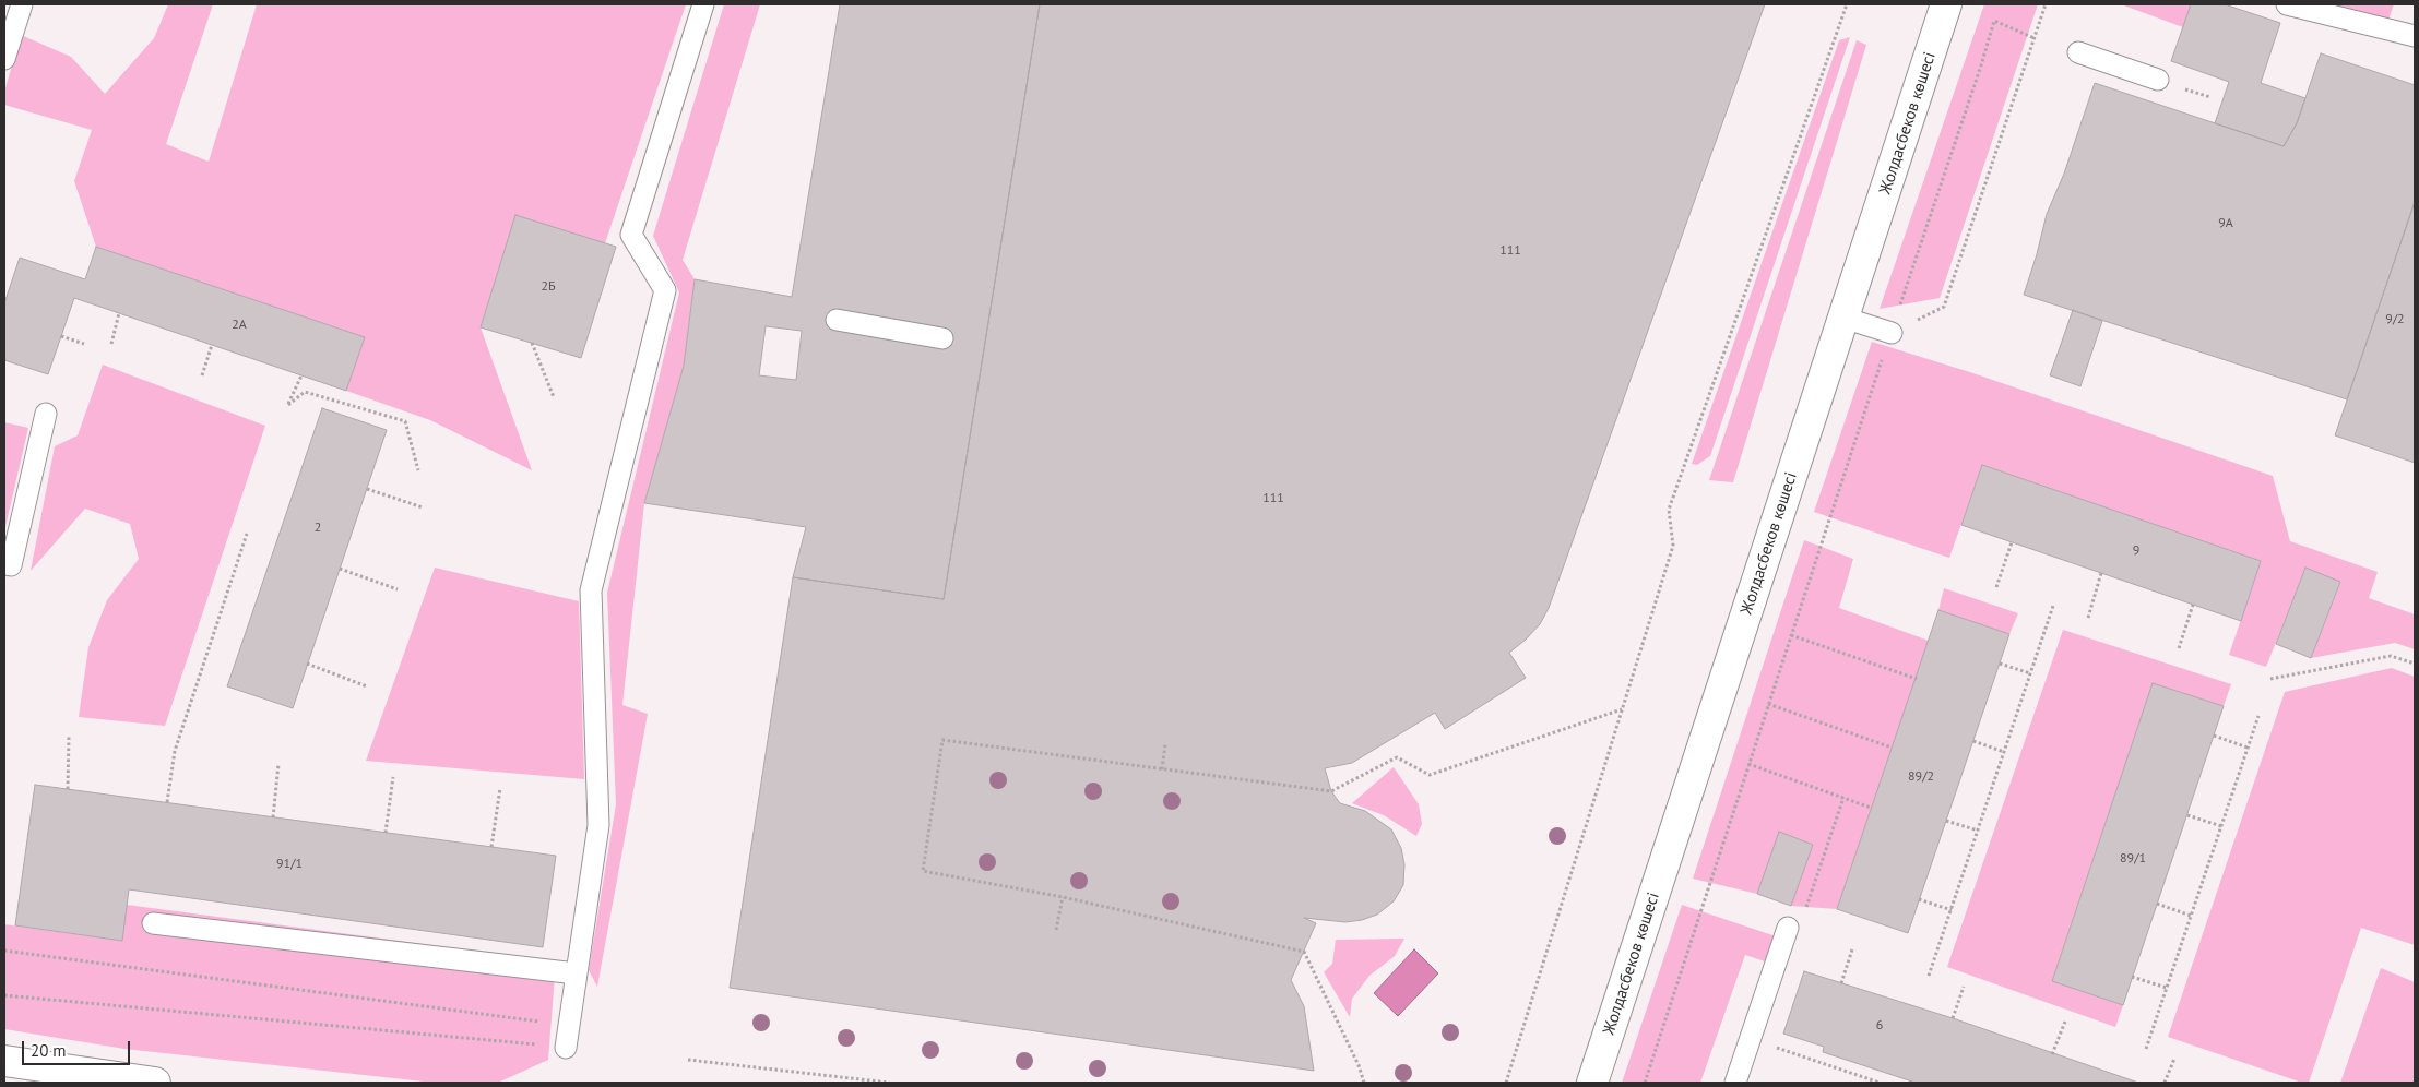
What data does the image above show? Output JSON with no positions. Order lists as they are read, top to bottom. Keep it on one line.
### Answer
{"streets":{"street":["Жолдасбеков көшесі"]},"house_numbers":["9А","111","2Б","9/2","2А","111","2","9","89/2","89/1","91/1","6"],"scale_bar":"20 m"}
